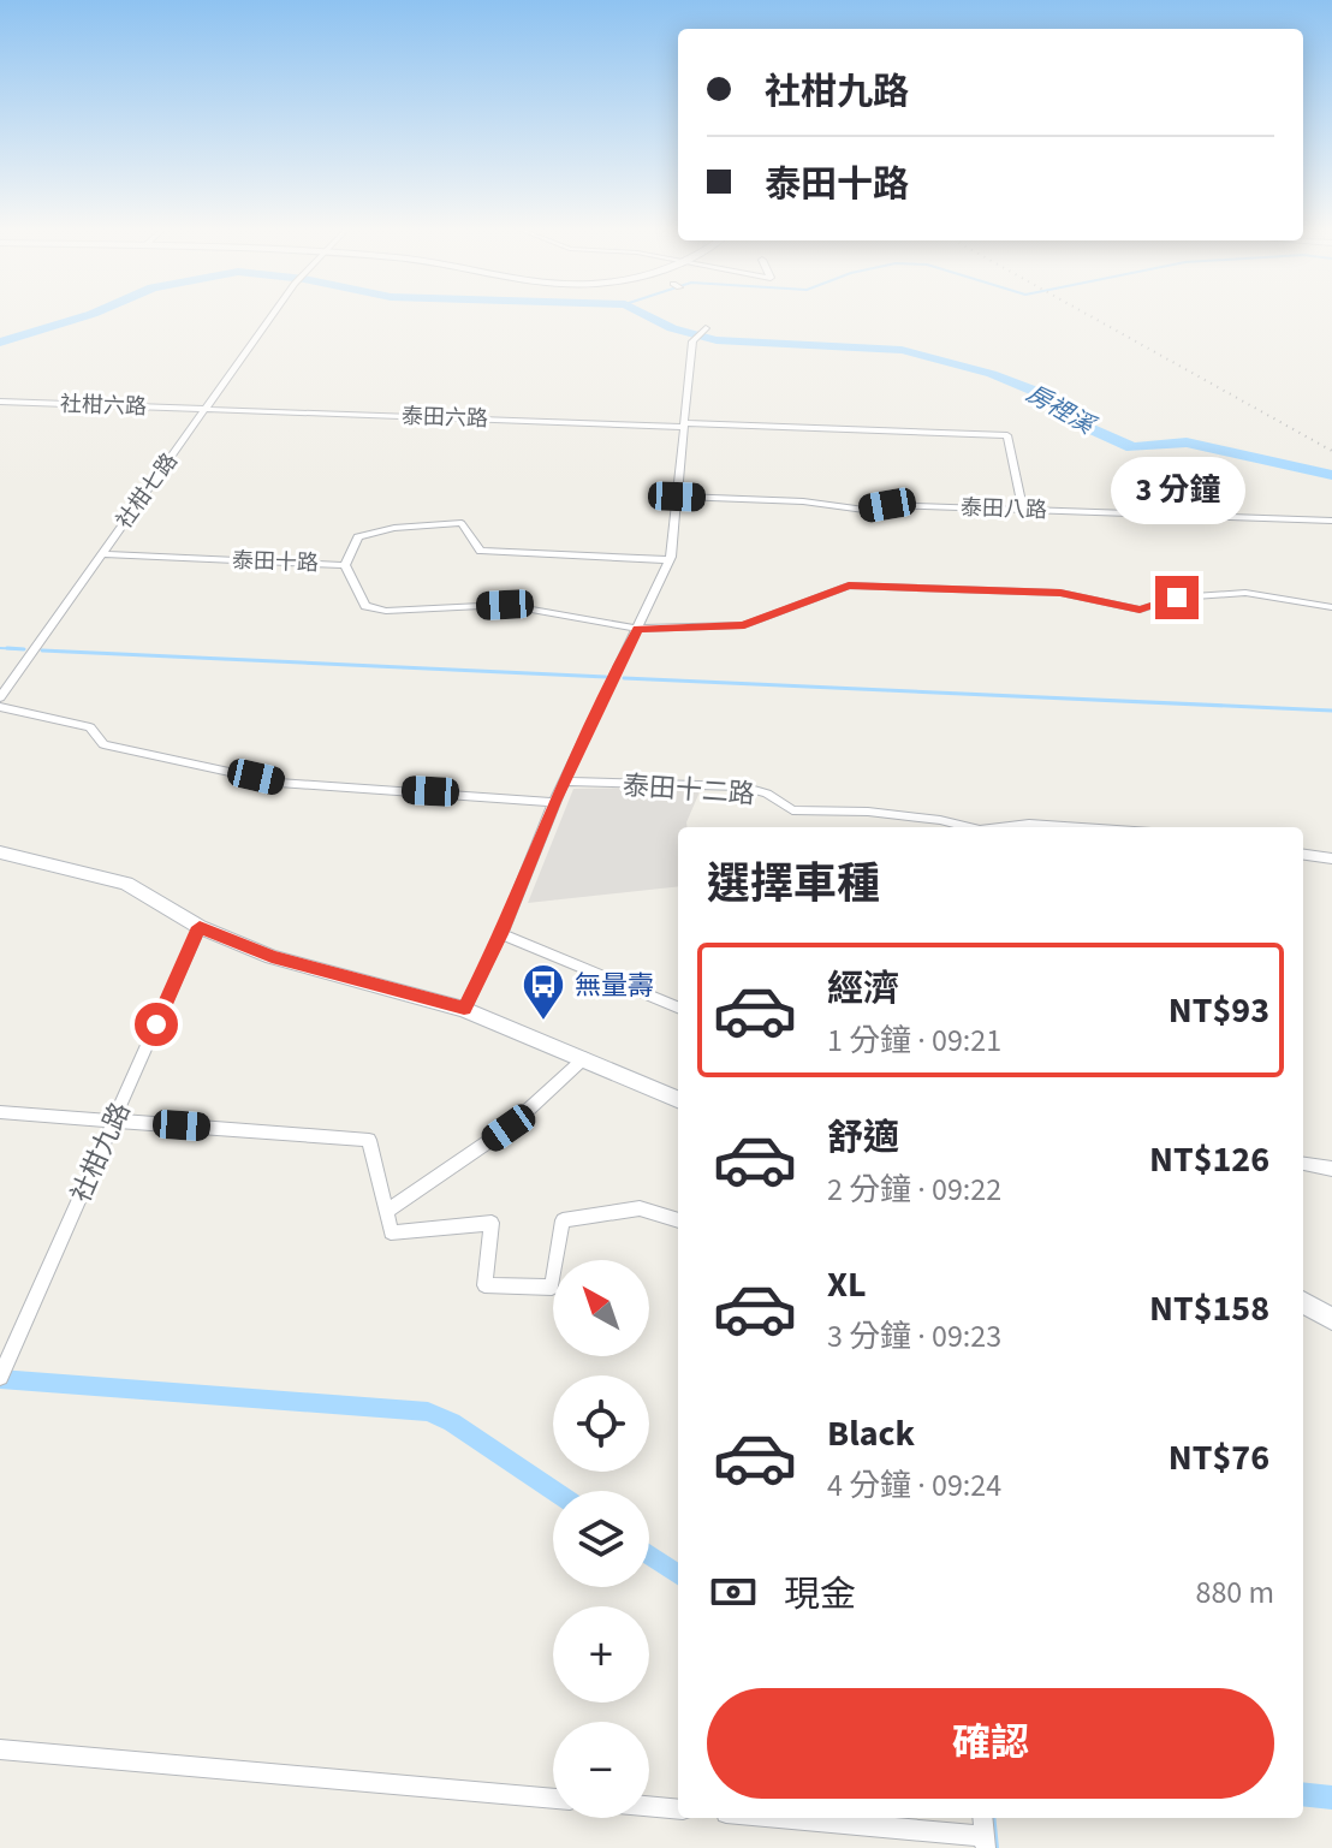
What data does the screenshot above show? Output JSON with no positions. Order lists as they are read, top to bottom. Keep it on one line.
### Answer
{"streets":{"street":["社柑六路","泰田六路","社柑七路","泰田八路","泰田十路","泰田十二路","社柑九路"]},"crossings":[["社柑六路","泰田六路"],["社柑六路","社柑七路"],["泰田六路","社柑七路"],["泰田六路","泰田八路"],["社柑七路","泰田十路"]],"water":["房裡溪"],"places":{"bus stop":["無量壽"]},"north":"top left","page":{"banner":["社柑九路","泰田十路"],"bubble":"3 分鐘","heading":"選擇車種","list":[{"name":"經濟","note":"1 分鐘 · 09:21","value":"NT$93"},{"name":"舒適","note":"2 分鐘 · 09:22","value":"NT$126"},{"name":"XL","note":"3 分鐘 · 09:23","value":"NT$158"},{"name":"Black","note":"4 分鐘 · 09:24","value":"NT$76"}],"map_buttons":["+","−"],"pay":["現金","880 m"],"buttons":"確認"}}
